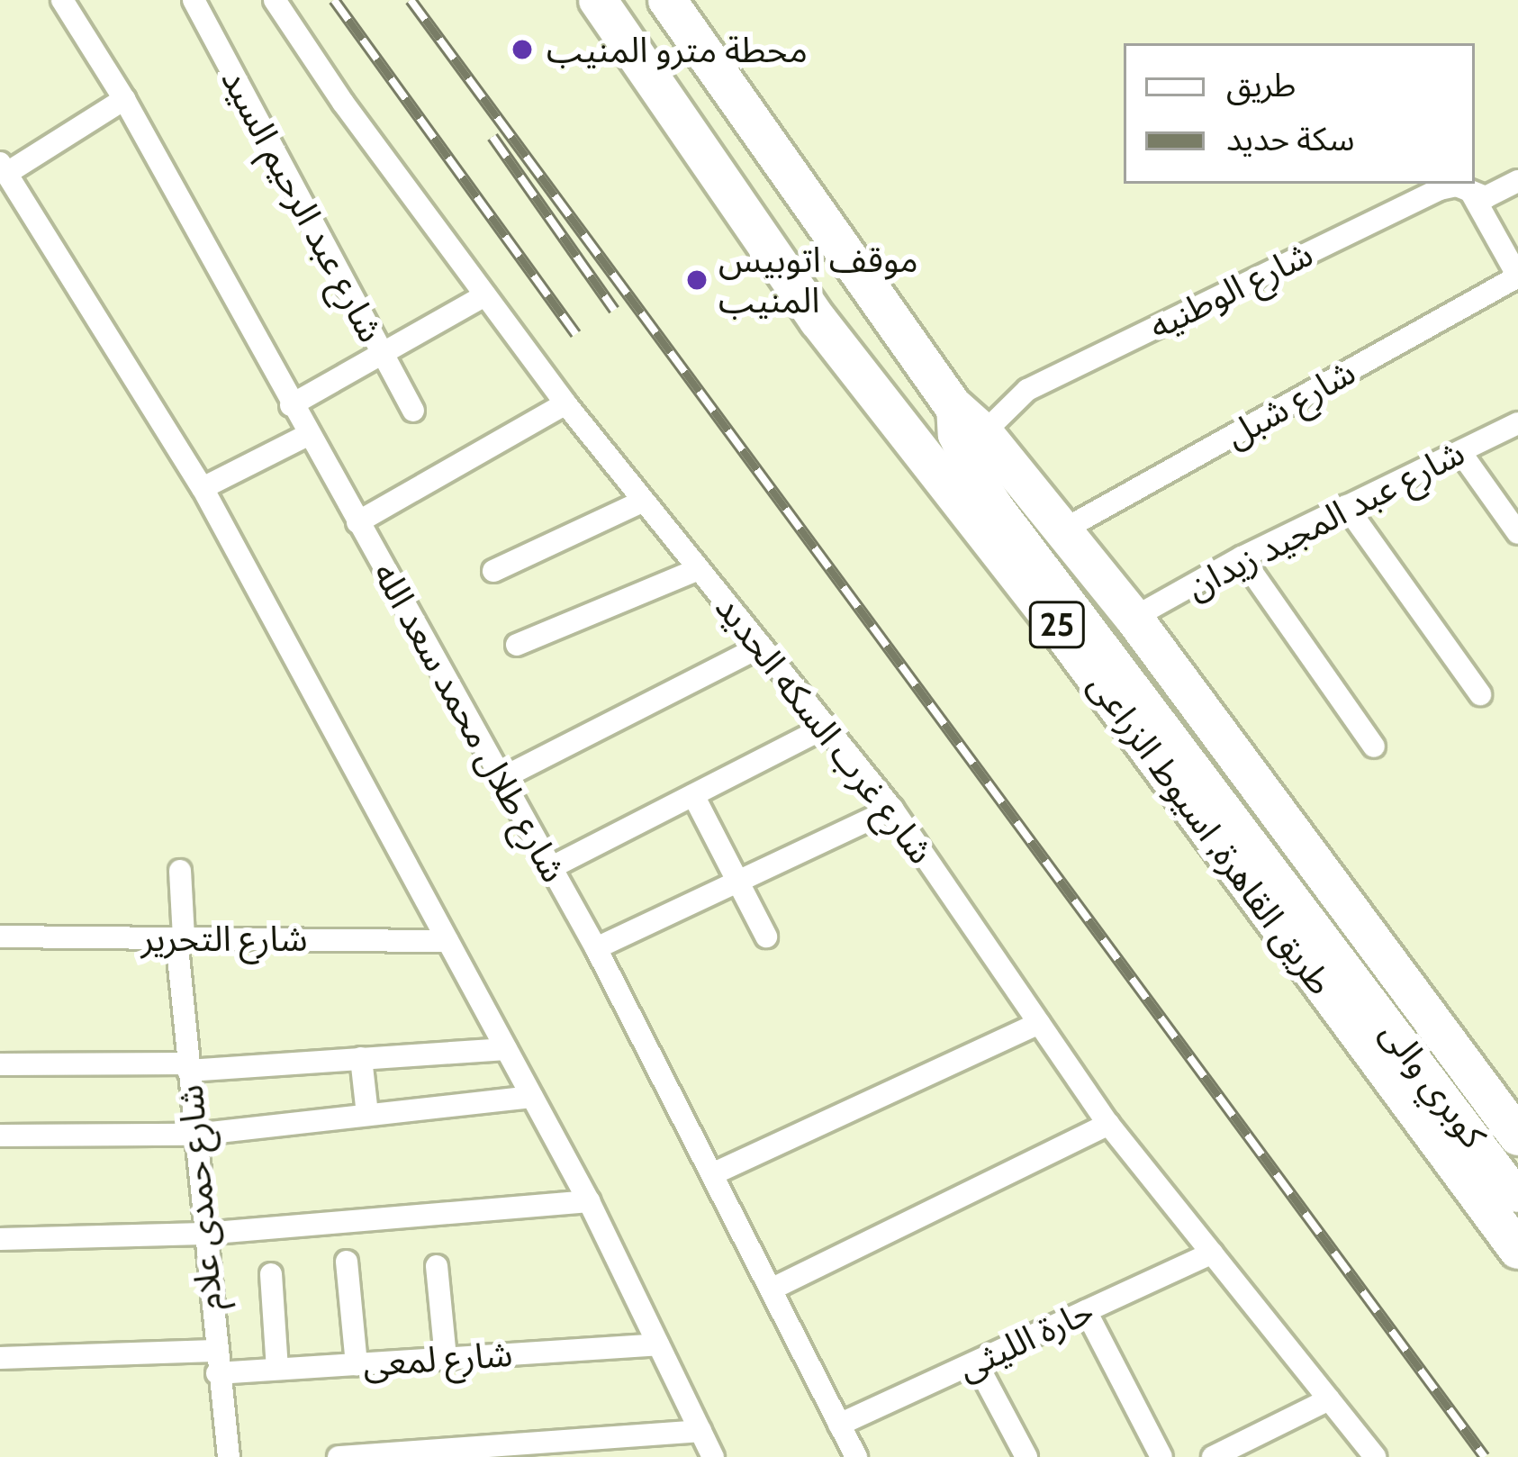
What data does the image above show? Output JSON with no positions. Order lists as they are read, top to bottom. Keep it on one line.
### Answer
{"streets":{"highway":["25","طريق القاهرة, اسيوط الزراعى"],"main road":["كوبري والى"],"street":["شارع عبد الرحيم السيد","شارع الوطنيه","شارع شبل","شارع عبد المجيد زيدان","شارع طلال محمد سعد الله","شارع غرب السكه الحديد","شارع التحرير","شارع حمدى علام","حارة الليثى","شارع لمعى"]},"crossings":[["شارع الوطنيه","طريق القاهرة, اسيوط الزراعى"],["شارع الوطنيه","كوبري والى"],["شارع شبل","طريق القاهرة, اسيوط الزراعى"],["شارع عبد المجيد زيدان","طريق القاهرة, اسيوط الزراعى"],["شارع طلال محمد سعد الله","حارة الليثى"],["شارع غرب السكه الحديد","حارة الليثى"],["طريق القاهرة, اسيوط الزراعى","كوبري والى"],["شارع التحرير","شارع حمدى علام"],["شارع حمدى علام","شارع لمعى"]],"places":["محطة مترو المنيب","موقف اتوبيس المنيب"],"legend":["طريق","سكة حديد"]}
